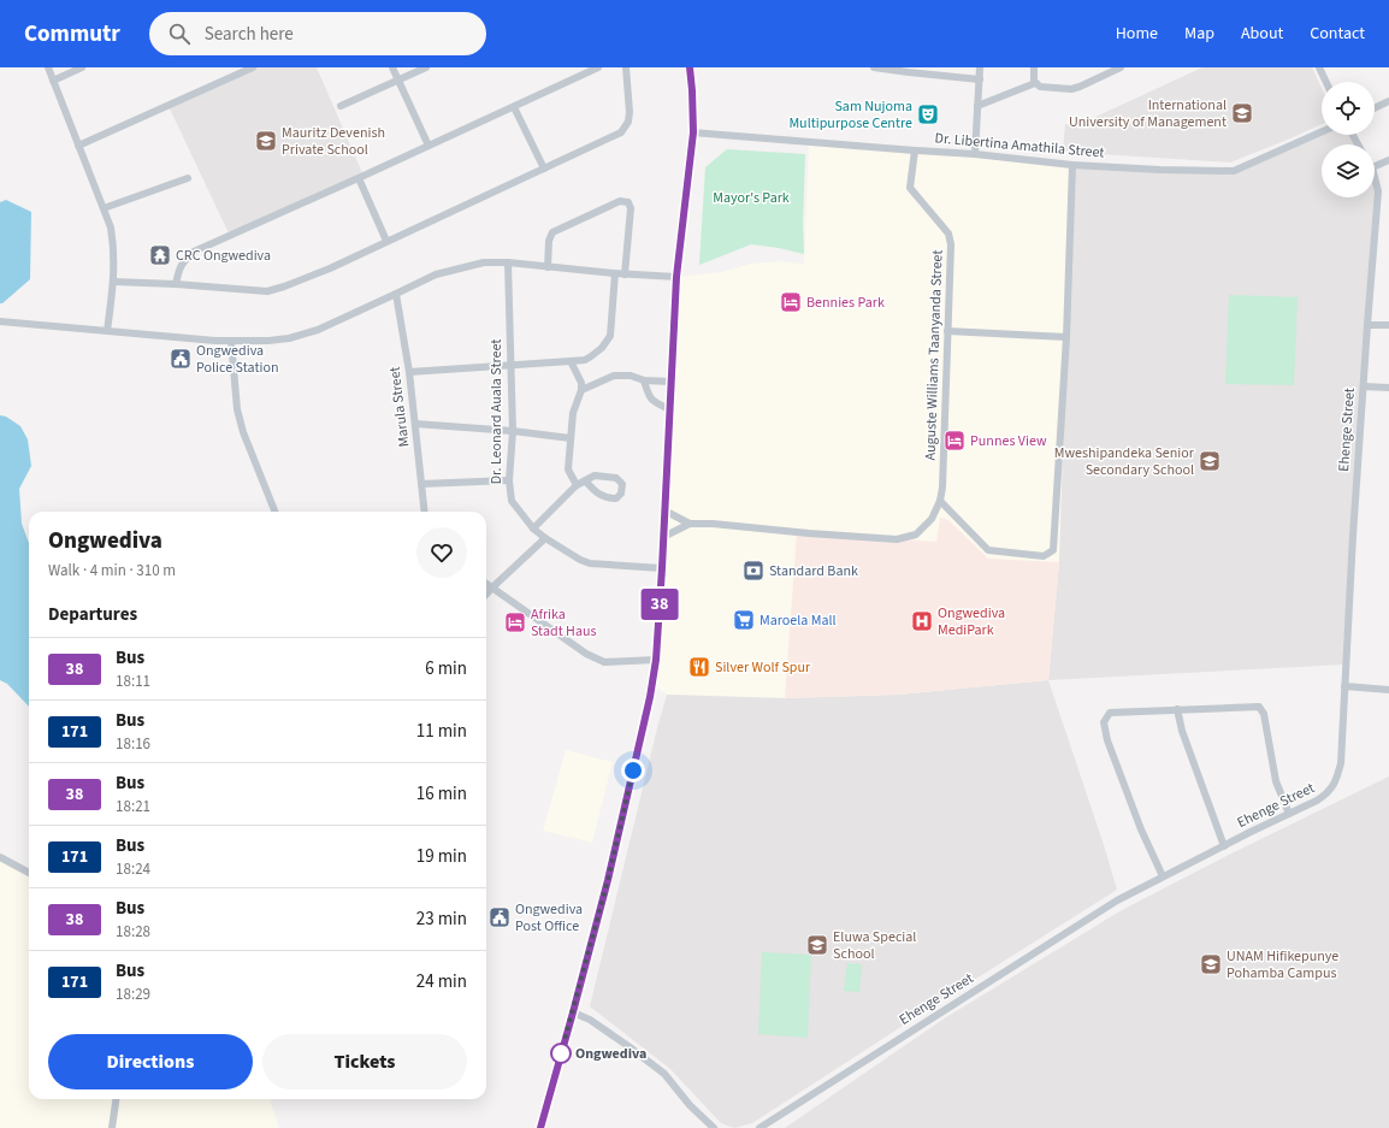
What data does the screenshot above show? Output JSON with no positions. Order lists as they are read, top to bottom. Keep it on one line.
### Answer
{"streets":{"street":["Dr. Libertina Amathila Street","Auguste Williams Taanyanda Street","Marula Street","Dr. Leonard Auala Street","Ehenge Street"]},"crossings":[["Dr. Libertina Amathila Street","Auguste Williams Taanyanda Street"]],"parks":["Mayor's Park"],"places":{"school or university":["International University of Management","Mauritz Devenish Private School","Mweshipandeka Senior Secondary School","Eluwa Special School","UNAM Hifikepunye Pohamba Campus"],"theatre":["Sam Nujoma Multipurpose Centre"],"temple":["CRC Ongwediva"],"hotel":["Bennies Park","Punnes View","Afrika Stadt Haus"],"public building":["Ongwediva Police Station","Ongwediva Post Office"],"bank":["Standard Bank"],"supermarket":["Maroela Mall"],"hospital":["Ongwediva MediPark"],"restaurant":["Silver Wolf Spur"],"other":["Ongwediva"]},"lines":["bus line 38"],"page":{"header":"Commutr","search":"Search here","nav":["Home","Map","About","Contact"],"on_map":"38","heading":[["Ongwediva","Walk · 4 min · 310 m"],"Departures"],"list":[{"mark":"38","name":"Bus","note":"18:11","value":"6 min"},{"mark":"171","name":"Bus","note":"18:16","value":"11 min"},{"mark":"38","name":"Bus","note":"18:21","value":"16 min"},{"mark":"171","name":"Bus","note":"18:24","value":"19 min"},{"mark":"38","name":"Bus","note":"18:28","value":"23 min"},{"mark":"171","name":"Bus","note":"18:29","value":"24 min"}],"buttons":["Directions","Tickets"]}}
